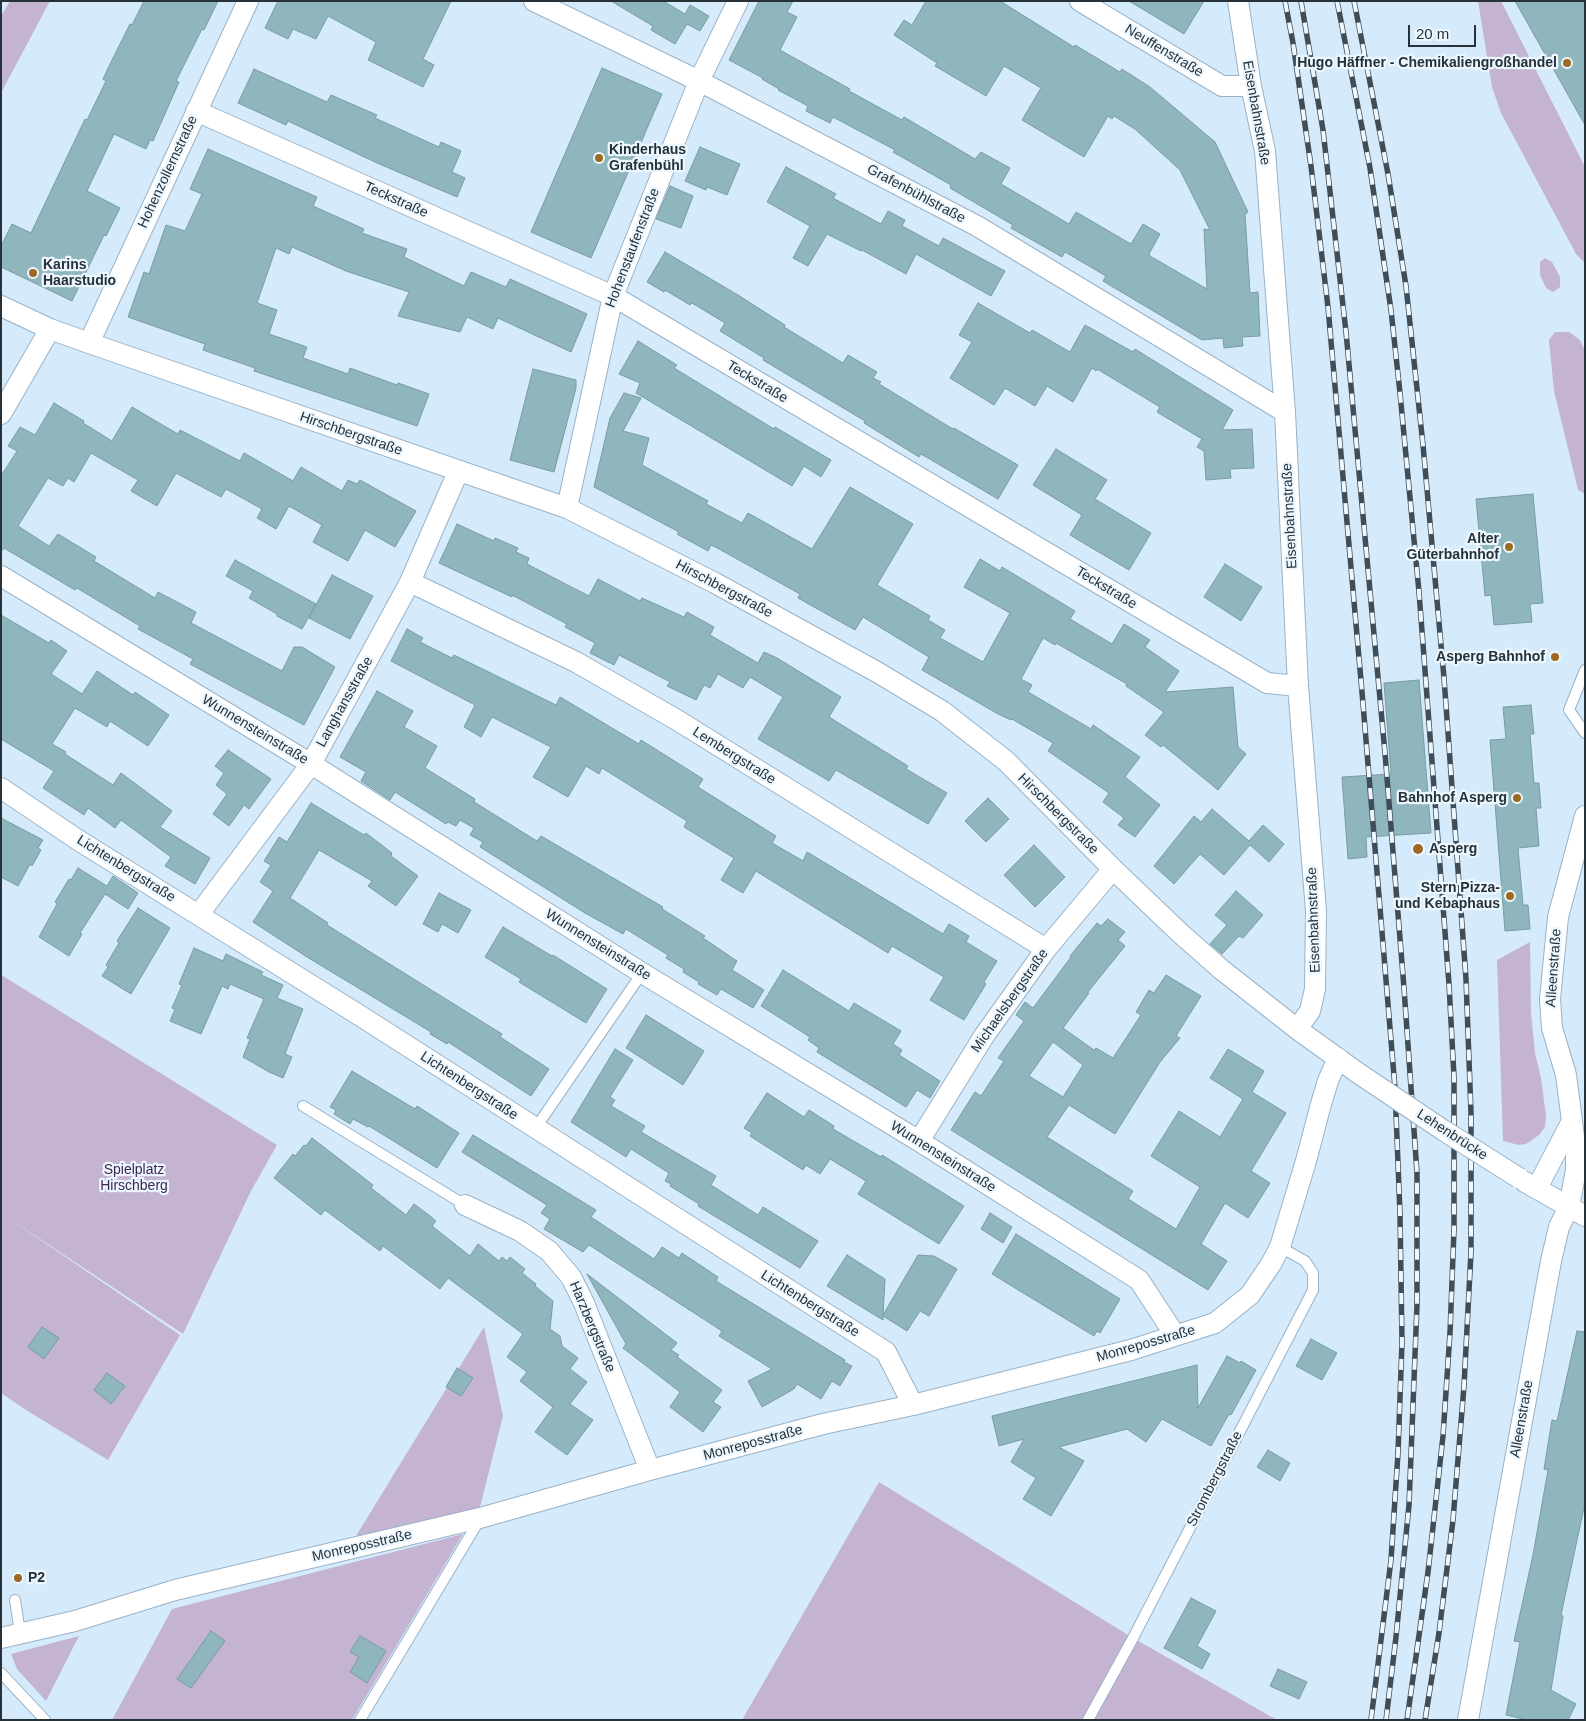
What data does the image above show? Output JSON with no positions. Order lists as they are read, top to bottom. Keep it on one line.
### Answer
{"streets":{"street":["Neuffenstraße","Eisenbahnstraße","Hohenzollernstraße","Grafenbühlstraße","Teckstraße","Hohenstaufenstraße","Hirschbergstraße","Langhansstraße","Wunnensteinstraße","Lembergstraße","Lichtenbergstraße","Alleenstraße","Michaelsbergstraße","Lehenbrücke","Harzbergstraße","Monreposstraße"],"lane":["Strombergstraße"]},"crossings":[["Neuffenstraße","Eisenbahnstraße"],["Eisenbahnstraße","Grafenbühlstraße"],["Eisenbahnstraße","Teckstraße"],["Eisenbahnstraße","Hirschbergstraße"],["Hohenzollernstraße","Teckstraße"],["Hohenzollernstraße","Hirschbergstraße"],["Grafenbühlstraße","Hohenstaufenstraße"],["Teckstraße","Hohenstaufenstraße"],["Hohenstaufenstraße","Hirschbergstraße"],["Hirschbergstraße","Langhansstraße"],["Hirschbergstraße","Michaelsbergstraße"],["Hirschbergstraße","Lehenbrücke"],["Hirschbergstraße","Monreposstraße"],["Langhansstraße","Wunnensteinstraße"],["Langhansstraße","Lembergstraße"],["Langhansstraße","Lichtenbergstraße"],["Wunnensteinstraße","Michaelsbergstraße"],["Wunnensteinstraße","Monreposstraße"],["Lembergstraße","Michaelsbergstraße"],["Lichtenbergstraße","Monreposstraße"],["Alleenstraße","Lehenbrücke"],["Lehenbrücke","Monreposstraße"],["Harzbergstraße","Monreposstraße"],["Monreposstraße","Strombergstraße"]],"parks":["Spielplatz Hirschberg"],"places":["Hugo Häffner - Chemikaliengroßhandel","Kinderhaus Grafenbühl","Karins Haarstudio","Alter Güterbahnhof","Asperg Bahnhof","Bahnhof Asperg","Asperg","Stern Pizza- und Kebaphaus","P2"],"scale_bar":"20 m"}
